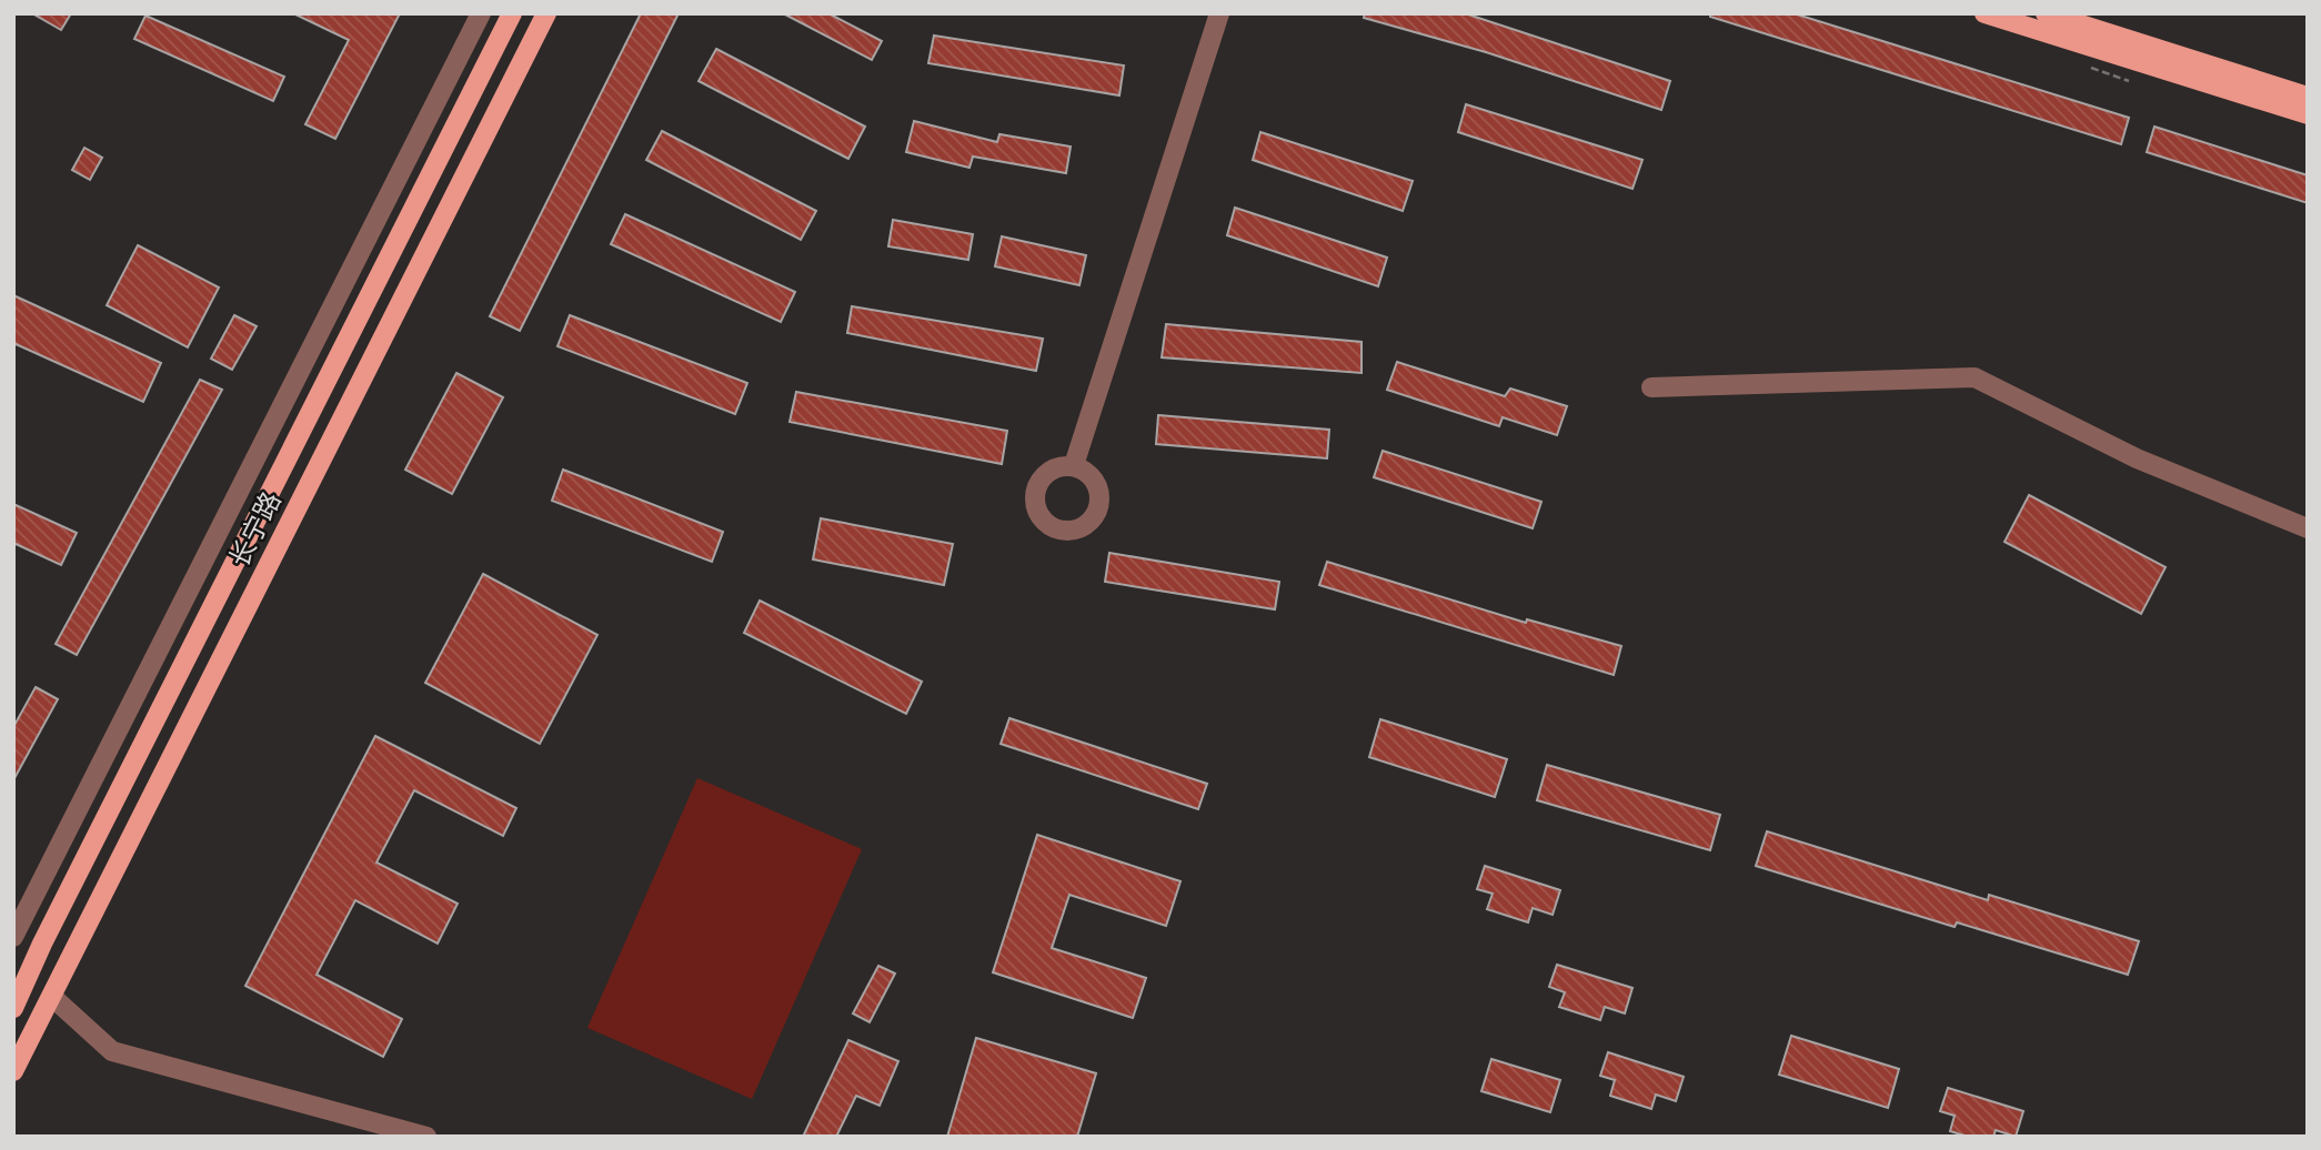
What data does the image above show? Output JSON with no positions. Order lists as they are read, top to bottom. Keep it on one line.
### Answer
{"streets":{"main road":["长宁路"]}}
